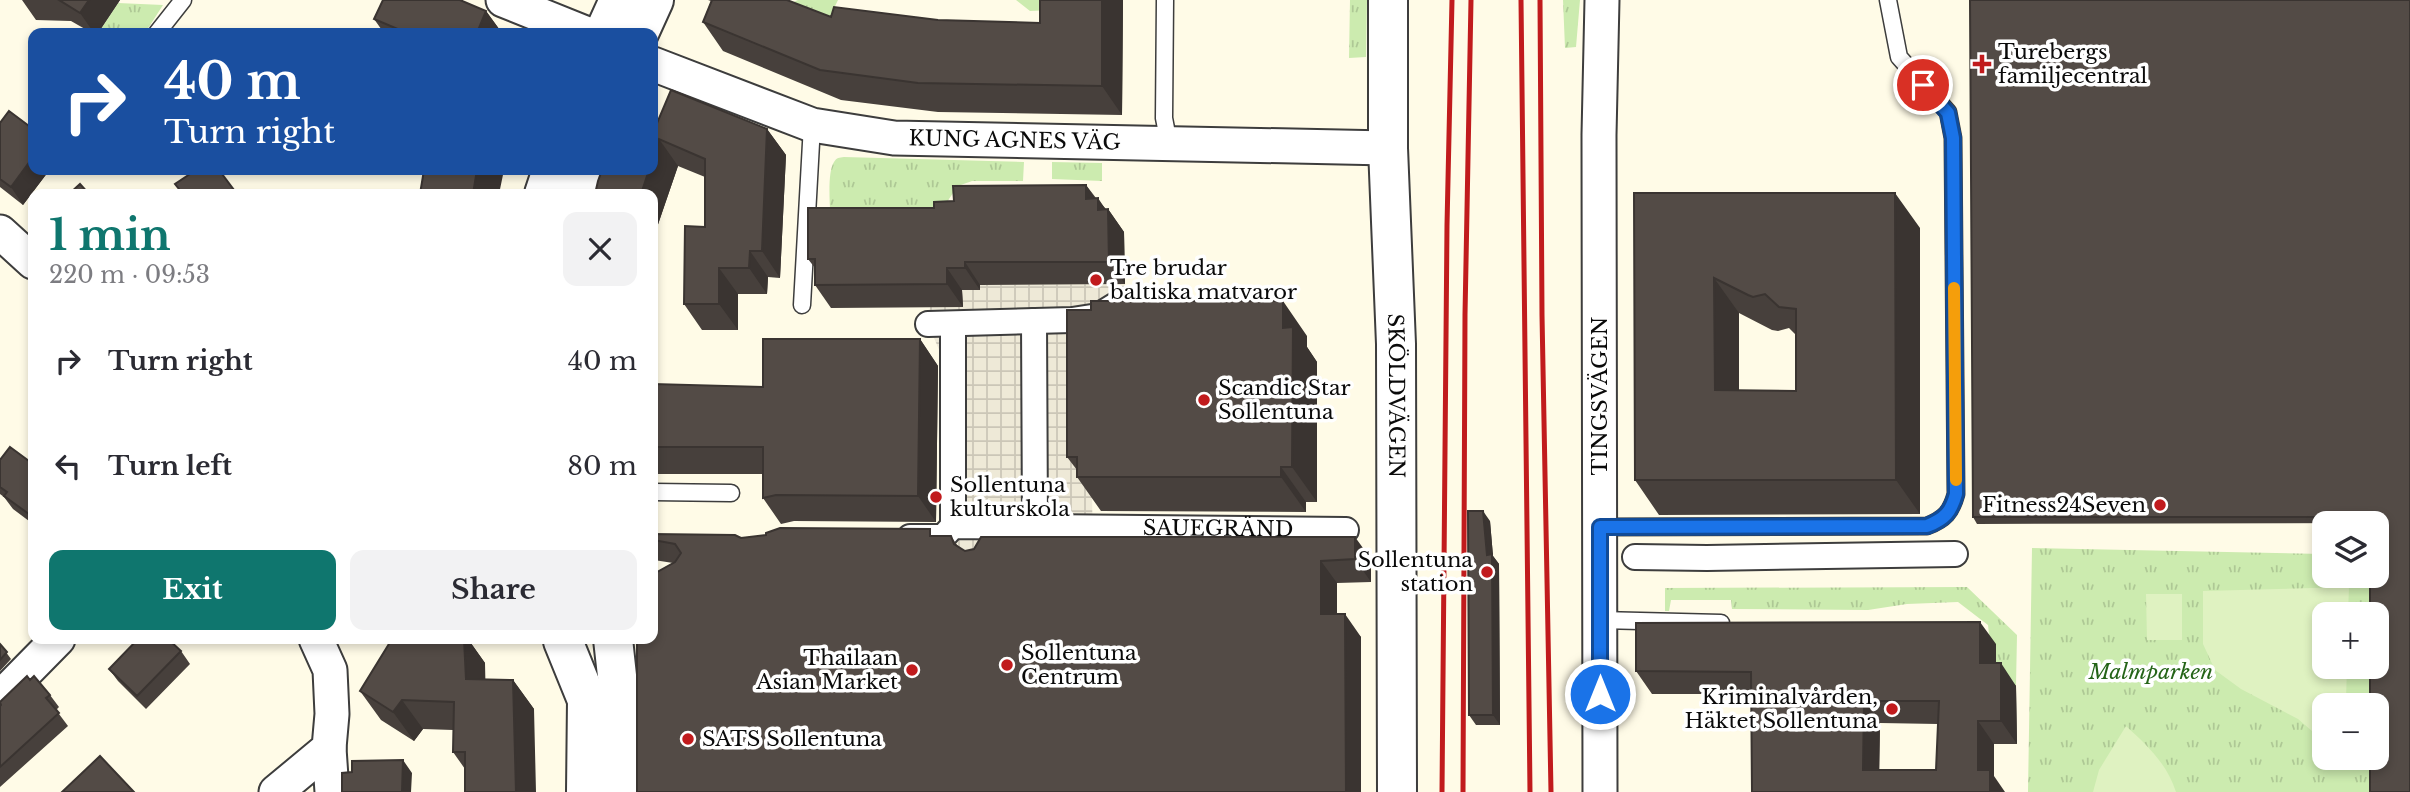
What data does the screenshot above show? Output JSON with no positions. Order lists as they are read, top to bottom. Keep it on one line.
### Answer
{"streets":{"street":["KUNG AGNES VÄG","SKÖLDVÄGEN","TINGSVÄGEN","SAUEGRÄND"]},"crossings":[["KUNG AGNES VÄG","SKÖLDVÄGEN"]],"parks":["Malmparken"],"places":{"health":["Turebergs familjecentral"],"other":["Tre brudar baltiska matvaror","Scandic Star Sollentuna","Sollentuna kulturskola","Fitness24Seven","Sollentuna station","Sollentuna Centrum","Thailaan Asian Market","Kriminalvården, Häktet Sollentuna","SATS Sollentuna"]},"page":{"turn":["40 m","Turn right"],"heading":["1 min","220 m · 09:53"],"list":[{"name":"Turn right","value":"40 m"},{"name":"Turn left","value":"80 m"}],"map_buttons":["+","−"],"buttons":["Exit","Share"]}}
